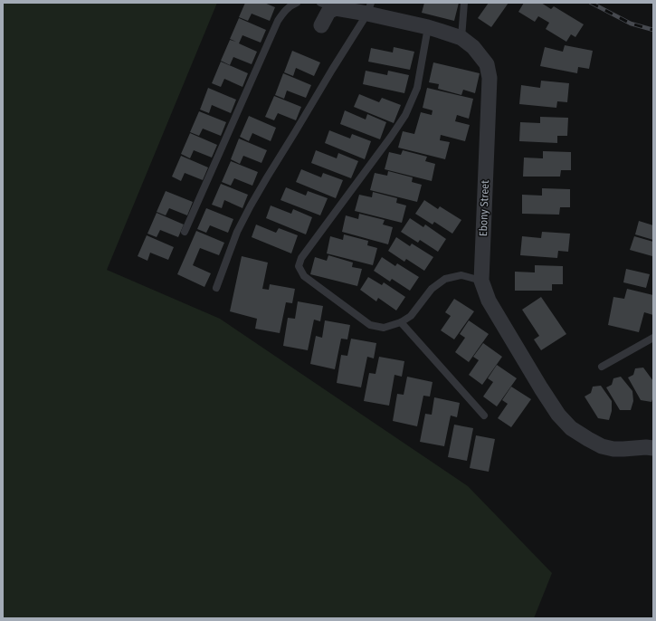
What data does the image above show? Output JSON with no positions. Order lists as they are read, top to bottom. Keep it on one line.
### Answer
{"streets":{"street":["Ebony Street"]}}
